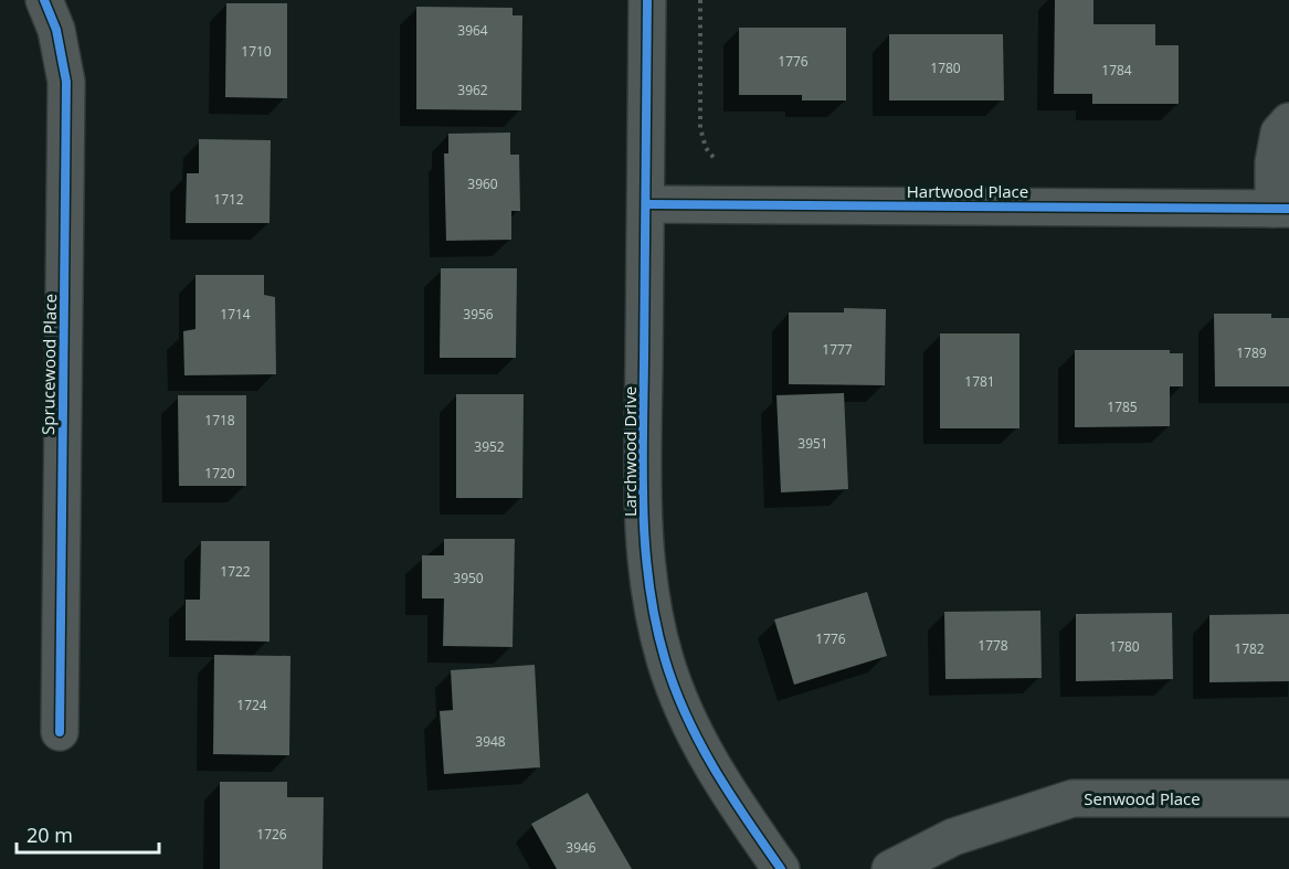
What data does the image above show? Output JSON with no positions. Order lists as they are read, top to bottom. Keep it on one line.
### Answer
{"streets":{"street":["Hartwood Place","Sprucewood Place","Larchwood Drive","Senwood Place"]},"crossings":[["Hartwood Place","Larchwood Drive"]],"house_numbers":["3964","1710","1776","1780","1784","3962","3960","1712","1714","3956","1777","1789","1781","1785","1718","3951","3952","1720","1722","3950","1776","1778","1780","1782","1724","3948","1726","3946"],"scale_bar":"20 m"}
